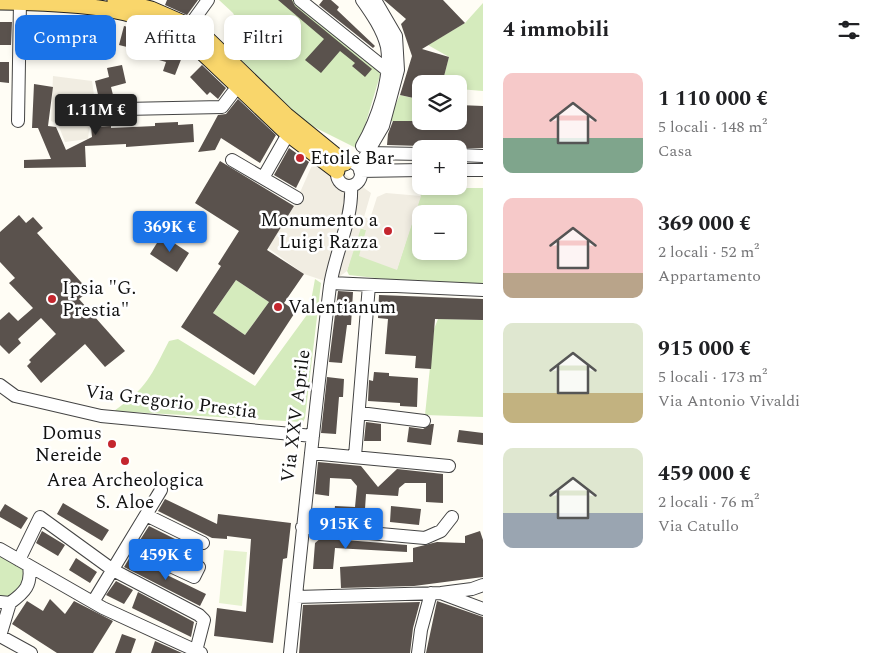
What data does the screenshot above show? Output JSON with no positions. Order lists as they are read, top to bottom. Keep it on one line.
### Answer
{"streets":{"street":["Via Gregorio Prestia","Via XXV Aprile"]},"crossings":[["Via Gregorio Prestia","Via XXV Aprile"]],"places":["Etoile Bar","Monumento a Luigi Razza","Ipsia \"G. Prestia\"","Valentianum","Domus Nereide","Area Archeologica S. Aloe"],"page":{"heading":"4 immobili","chip":["Compra","Affitta","Filtri"],"list":[{"name":"1 110 000 €","note":"5 locali · 148 m² · Casa"},{"name":"369 000 €","note":"2 locali · 52 m² · Appartamento"},{"name":"915 000 €","note":"5 locali · 173 m² · Via Antonio Vivaldi"},{"name":"459 000 €","note":"2 locali · 76 m² · Via Catullo"}],"map_buttons":["+","−"],"price":["1.11M €","369K €","915K €","459K €"]}}
